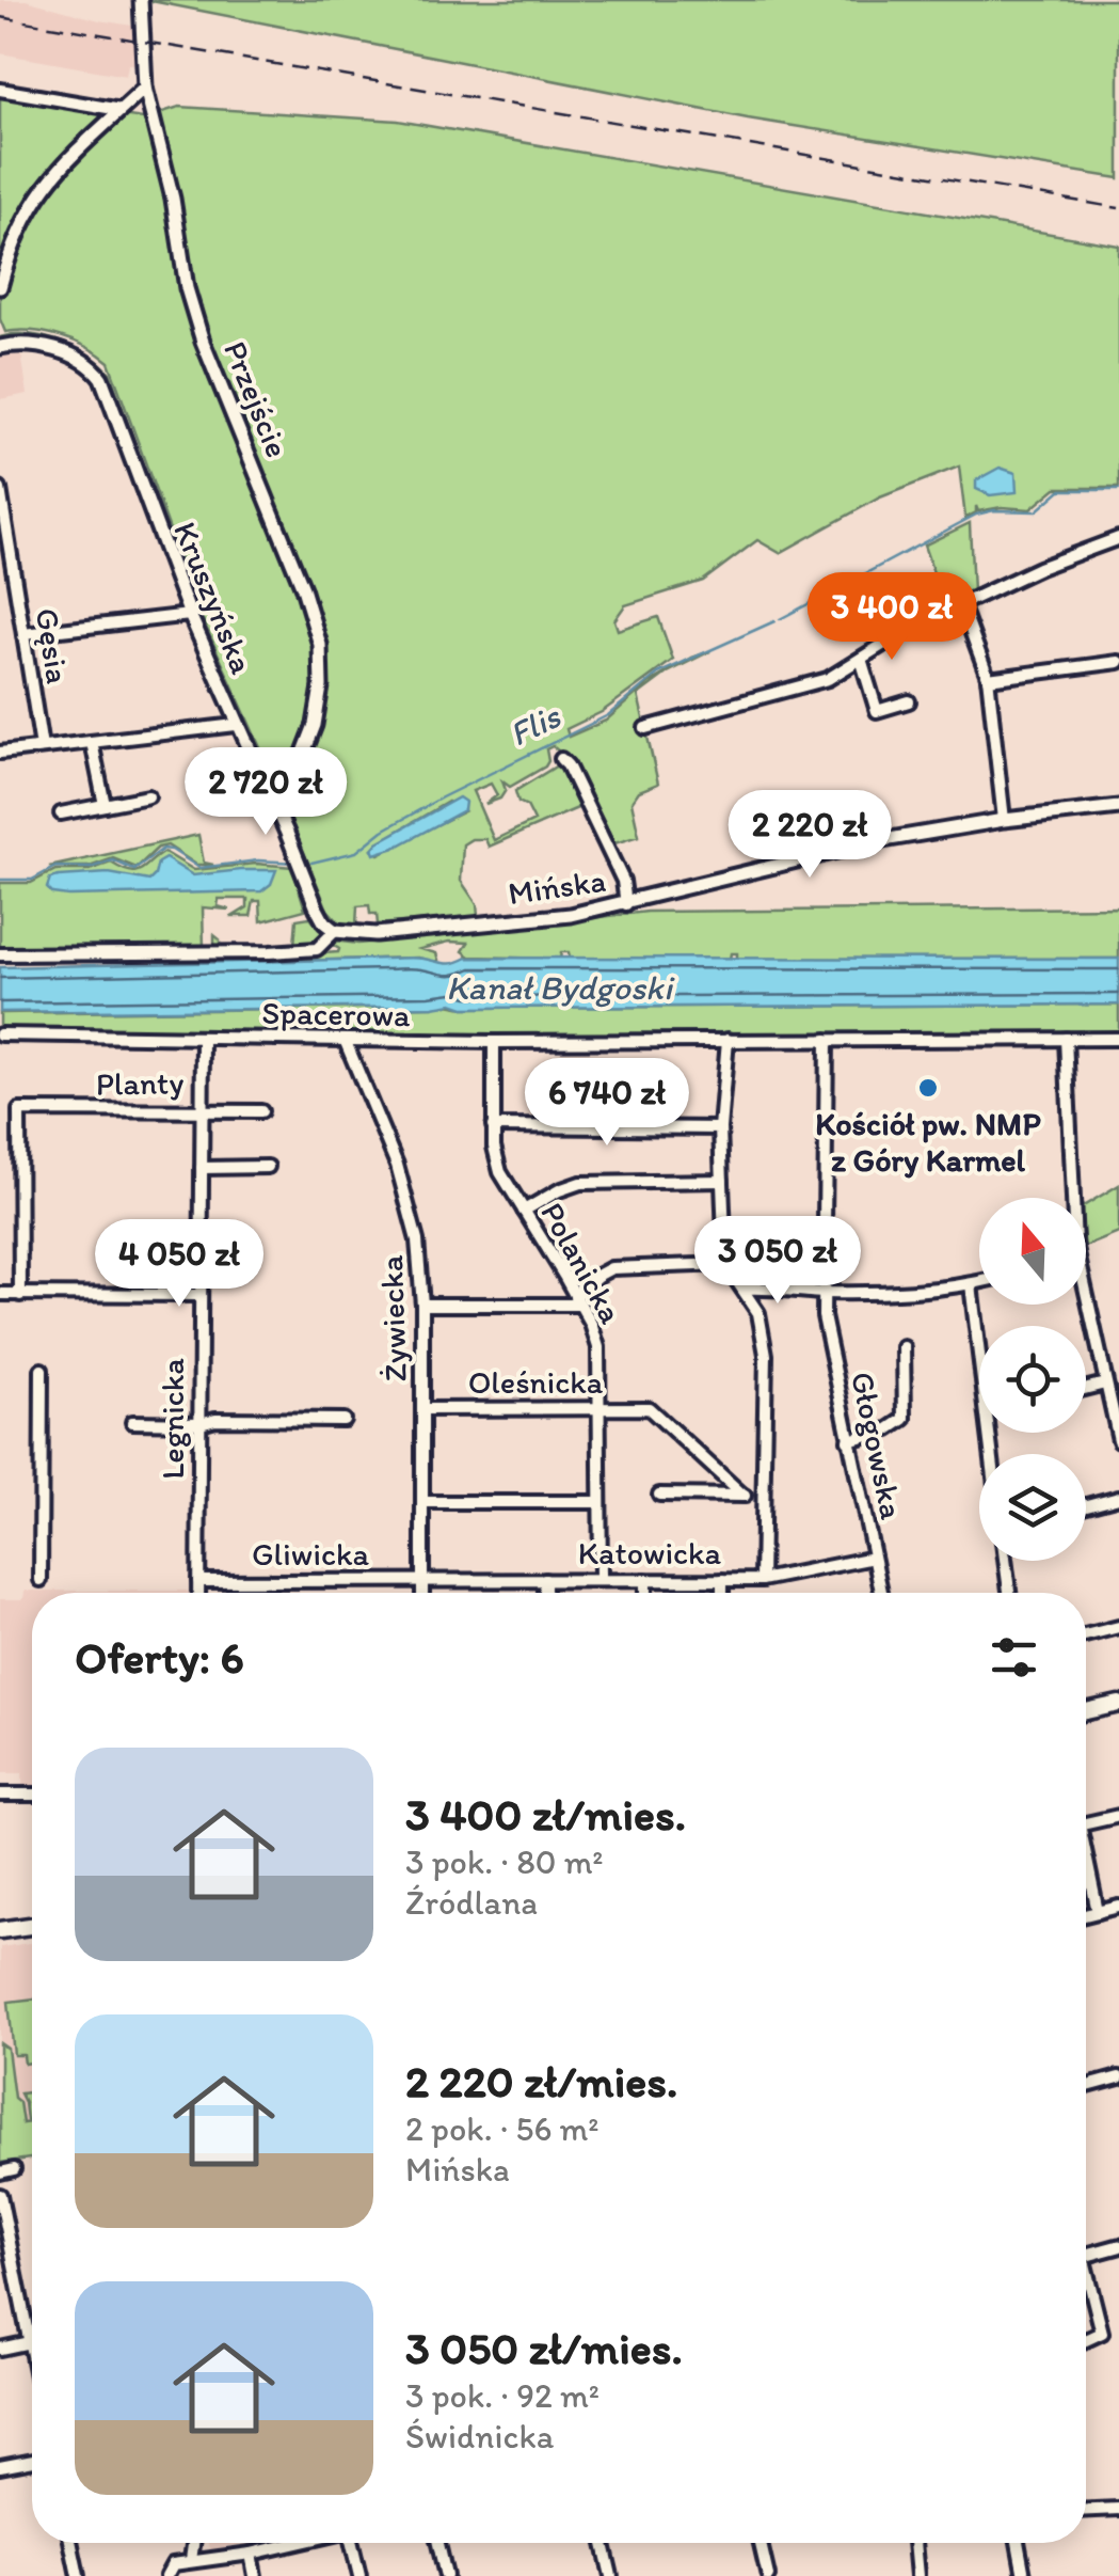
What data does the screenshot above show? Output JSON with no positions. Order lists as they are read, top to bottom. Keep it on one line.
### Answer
{"streets":{"street":["Przejście","Kruszyńska","Gęsia","Mińska","Spacerowa","Planty","Polanicka","Żywiecka","Oleśnicka","Legnicka","Głogowska","Katowicka","Gliwicka"]},"crossings":[["Przejście","Kruszyńska"],["Kruszyńska","Mińska"],["Spacerowa","Polanicka"],["Spacerowa","Żywiecka"],["Spacerowa","Legnicka"],["Spacerowa","Głogowska"],["Planty","Legnicka"],["Polanicka","Oleśnicka"],["Polanicka","Katowicka"],["Żywiecka","Oleśnicka"],["Żywiecka","Katowicka"],["Żywiecka","Gliwicka"],["Legnicka","Gliwicka"],["Głogowska","Katowicka"],["Katowicka","Gliwicka"]],"water":["Flis","Kanał Bydgoski"],"places":["Kościół pw. NMP z Góry Karmel"],"north":"top","page":{"price":["3 400 zł","2 720 zł","2 220 zł","6 740 zł","3 050 zł","4 050 zł"],"heading":"Oferty: 6","list":[{"name":"3 400 zł/mies.","note":"3 pok. · 80 m² · Źródlana"},{"name":"2 220 zł/mies.","note":"2 pok. · 56 m² · Mińska"},{"name":"3 050 zł/mies.","note":"3 pok. · 92 m² · Świdnicka"}]}}
